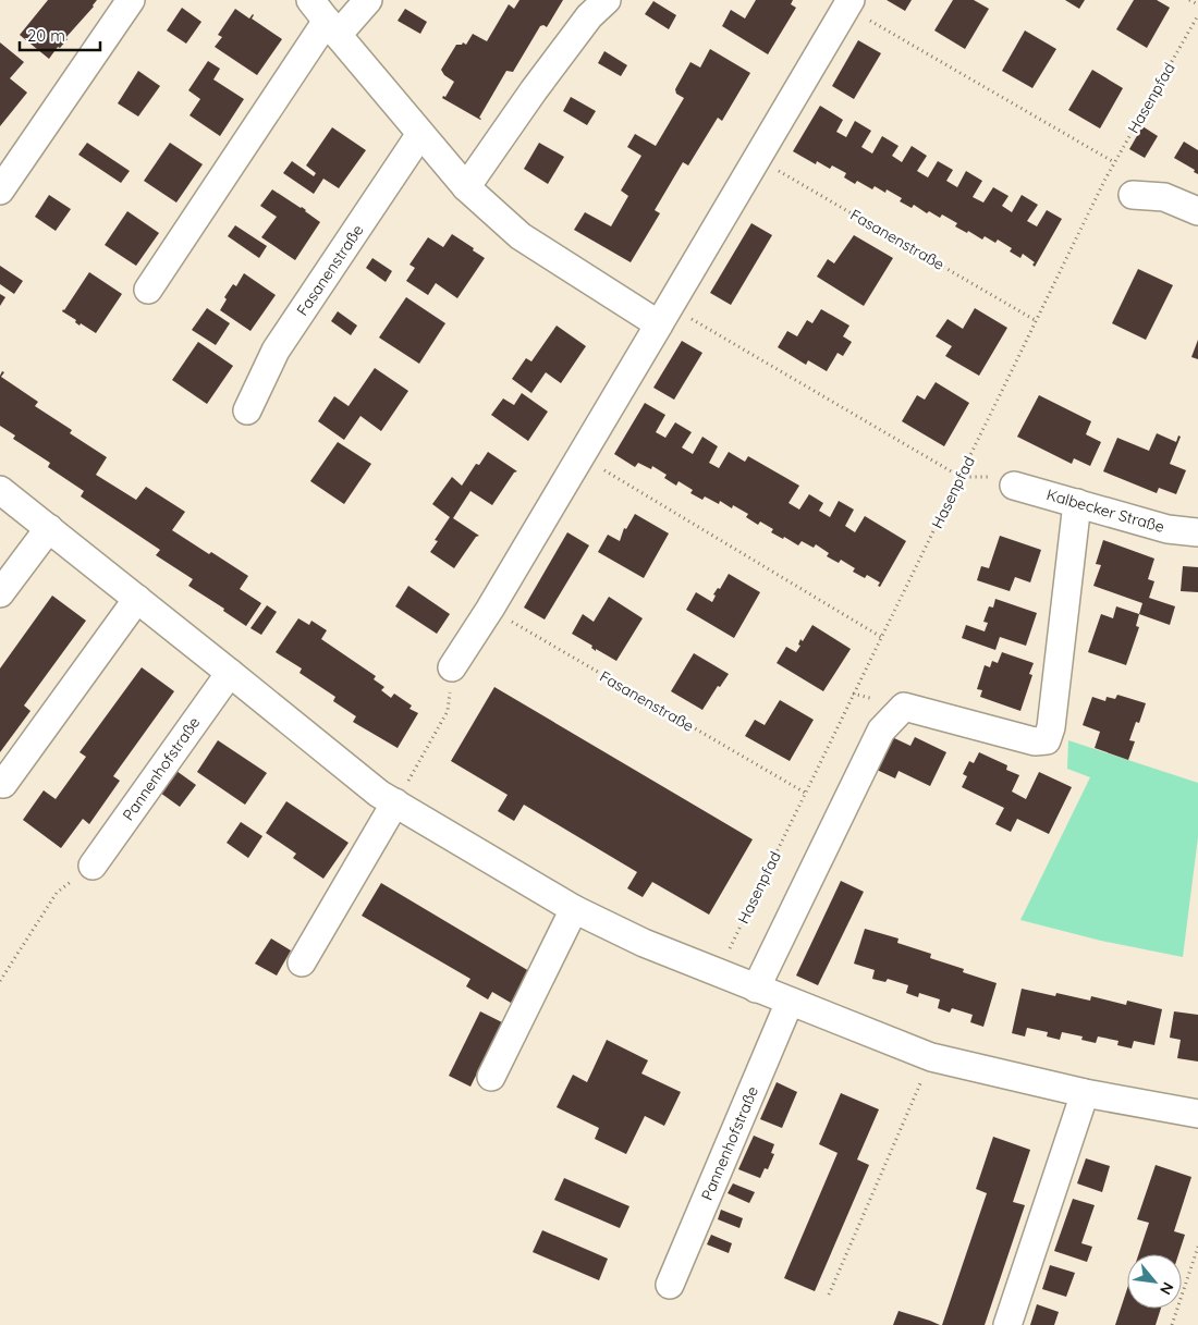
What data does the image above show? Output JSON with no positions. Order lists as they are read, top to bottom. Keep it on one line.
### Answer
{"streets":{"street":["Fasanenstraße","Kalbecker Straße","Pannenhofstraße"],"path":["Hasenpfad"]},"crossings":[["Hasenpfad","Fasanenstraße"]],"scale_bar":"20 m","north":"bottom right"}
